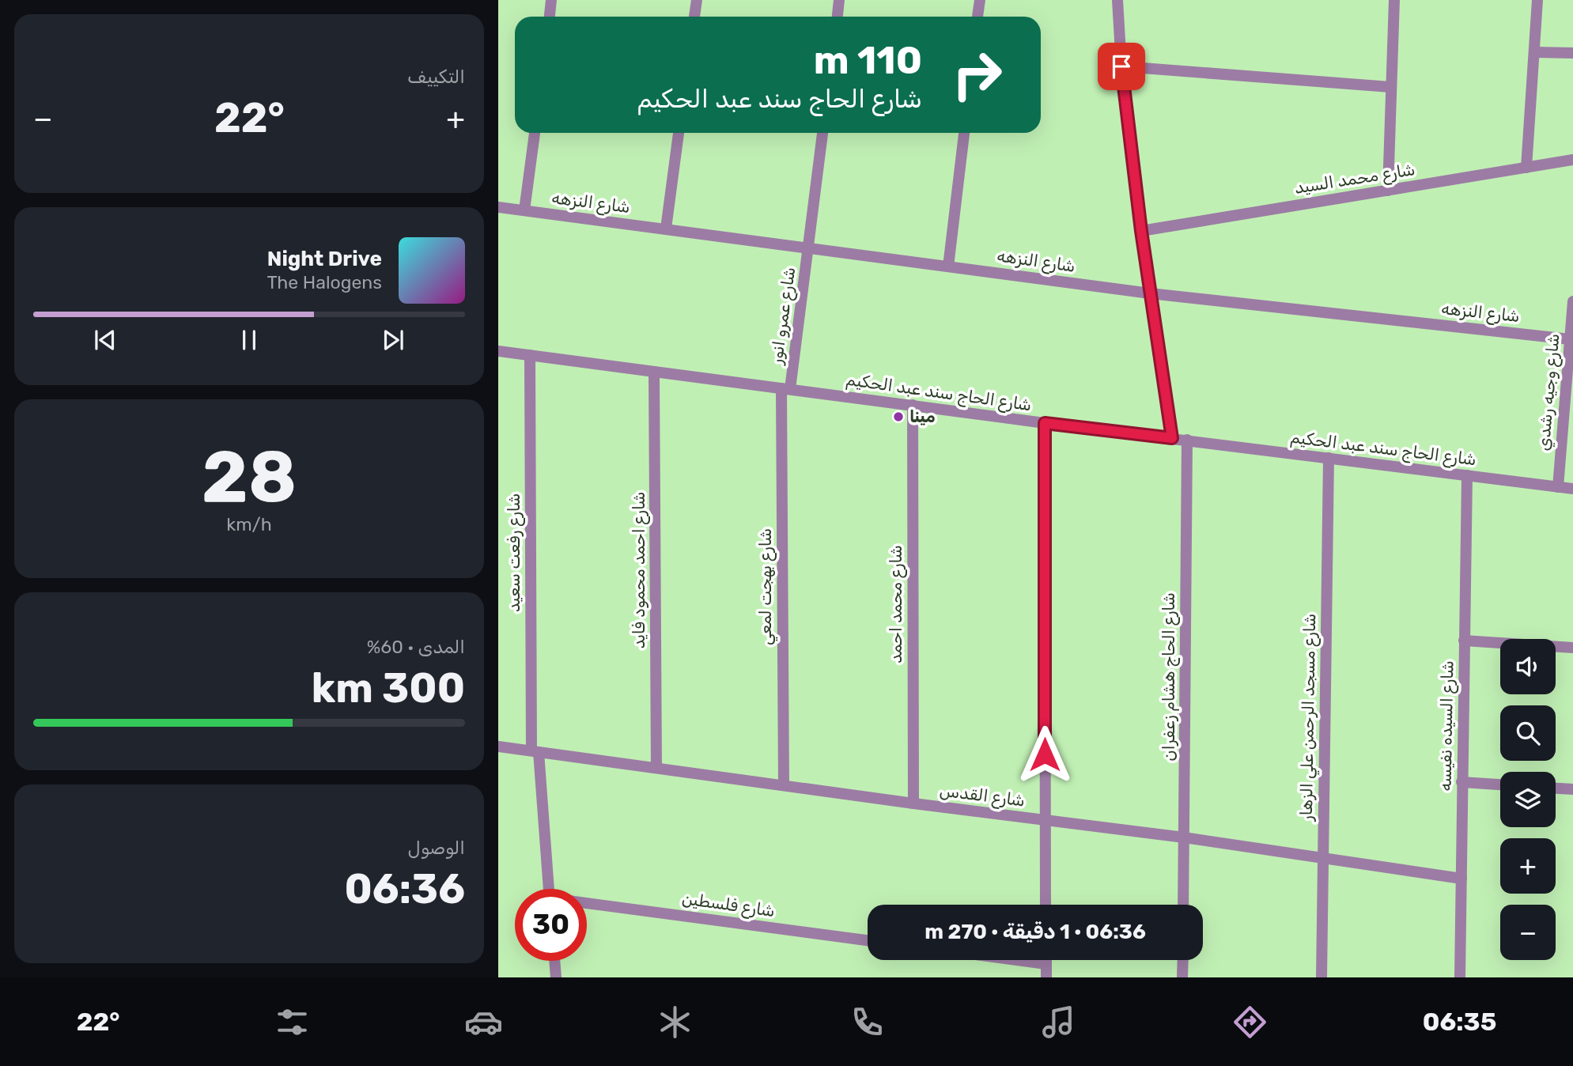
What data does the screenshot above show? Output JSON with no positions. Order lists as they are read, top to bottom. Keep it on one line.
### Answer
{"streets":{"street":["شارع محمد السيد","شارع النزهه","شارع عمرو انور","شارع الحاج سند عبد الحكيم","شارع وجيه رشدي","شارع رفعت سعيد","شارع احمد محمود فايد","شارع بهجت لمعي","شارع محمد احمد","شارع الحاج هشام زعفران","شارع مسجد الرحمن علي الزهار","شارع السيده نفيسه","شارع القدس","شارع فلسطين"]},"crossings":[["شارع النزهه","شارع عمرو انور"],["شارع النزهه","شارع وجيه رشدي"],["شارع عمرو انور","شارع الحاج سند عبد الحكيم"],["شارع عمرو انور","شارع بهجت لمعي"],["شارع الحاج سند عبد الحكيم","شارع وجيه رشدي"],["شارع الحاج سند عبد الحكيم","شارع رفعت سعيد"],["شارع الحاج سند عبد الحكيم","شارع احمد محمود فايد"],["شارع الحاج سند عبد الحكيم","شارع بهجت لمعي"],["شارع الحاج سند عبد الحكيم","شارع محمد احمد"],["شارع الحاج سند عبد الحكيم","شارع الحاج هشام زعفران"],["شارع الحاج سند عبد الحكيم","شارع مسجد الرحمن علي الزهار"],["شارع الحاج سند عبد الحكيم","شارع السيده نفيسه"],["شارع رفعت سعيد","شارع القدس"],["شارع احمد محمود فايد","شارع القدس"],["شارع بهجت لمعي","شارع القدس"],["شارع محمد احمد","شارع القدس"],["شارع الحاج هشام زعفران","شارع القدس"],["شارع مسجد الرحمن علي الزهار","شارع القدس"],["شارع السيده نفيسه","شارع القدس"]],"places":["مينا"],"page":{"tile":["التكييف",["28","km/h"],["المدى · 60%","300 km"],["الوصول","06:36"]],"turn":["110 m","شارع الحاج سند عبد الحكيم"],"heat":["−","22°","+"],"song":["Night Drive","The Halogens"],"map_buttons":["+","−"],"limit":"30","trip":"06:36 · 1 دقيقة · 270 m","tabs":["06:35","22°"]}}
